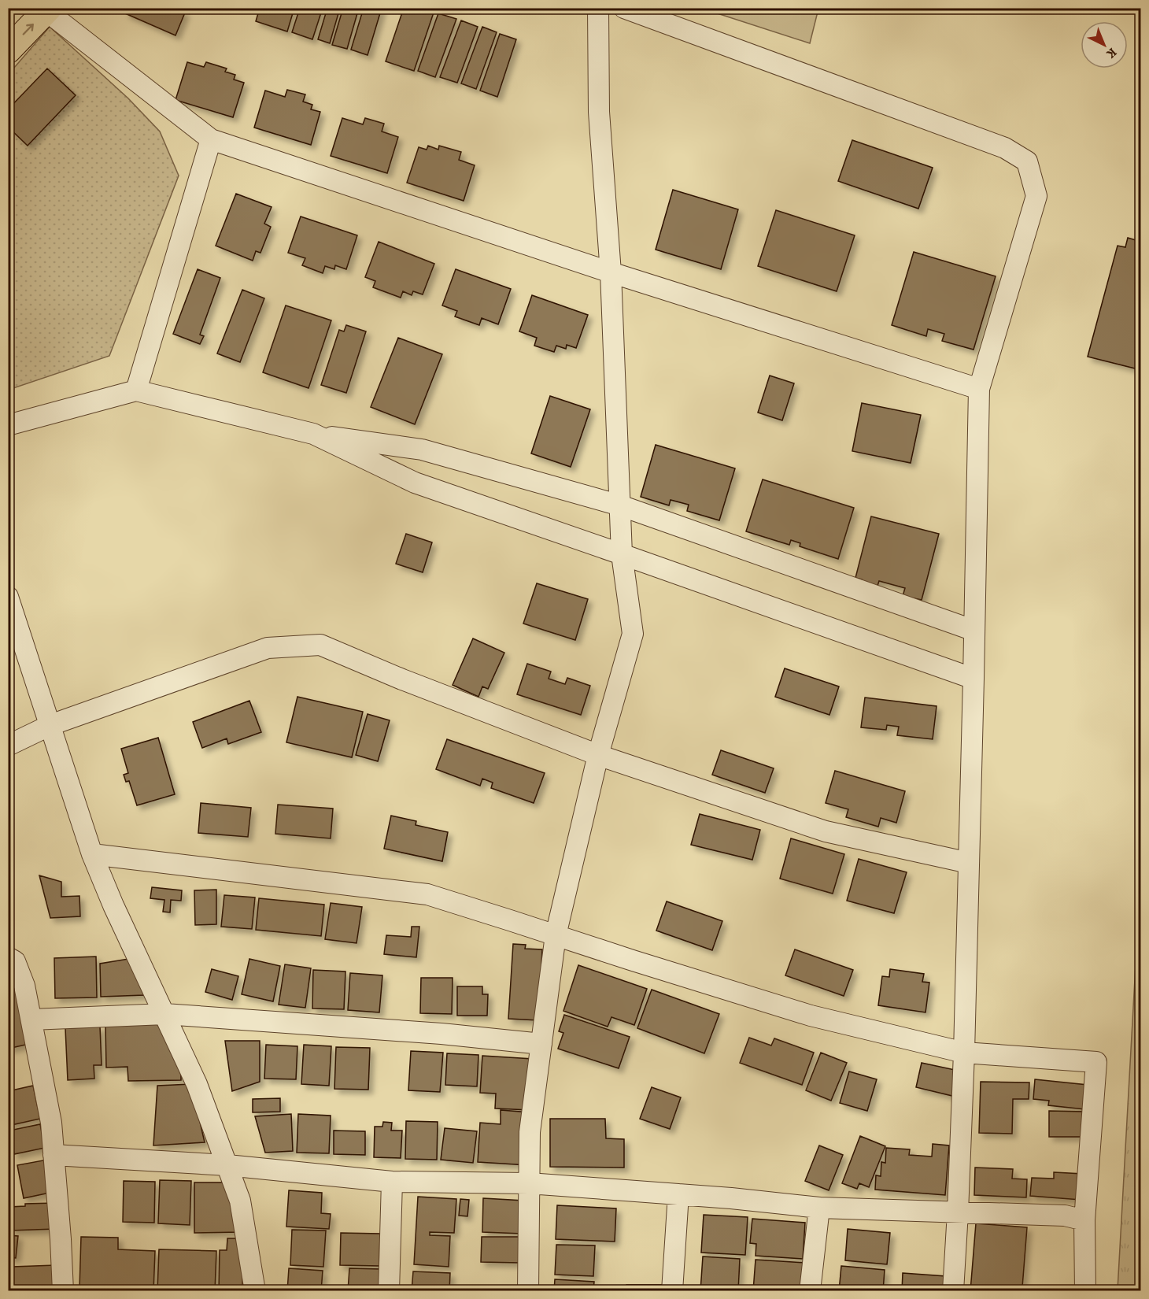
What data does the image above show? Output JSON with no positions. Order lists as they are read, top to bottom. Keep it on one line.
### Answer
{"north":"bottom right"}
